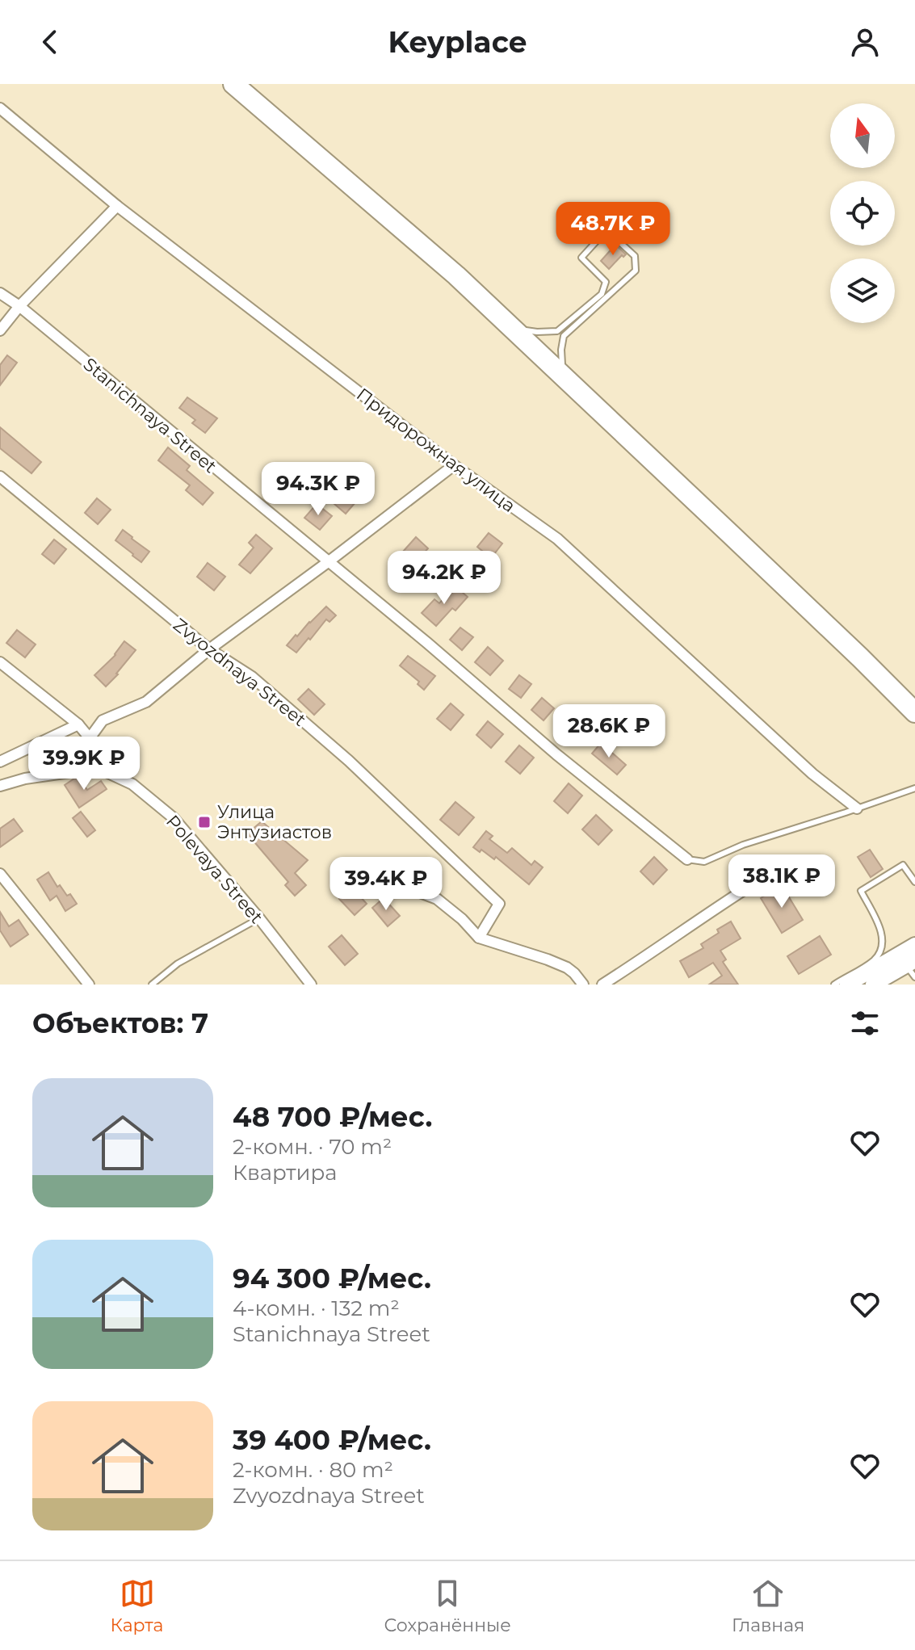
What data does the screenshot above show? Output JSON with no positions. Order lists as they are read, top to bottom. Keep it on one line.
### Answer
{"streets":{"street":["Stanichnaya Street","Придорожная улица","Zvyozdnaya Street","Polevaya Street"]},"places":{"transit":["Улица Энтузиастов"]},"north":"top","page":{"header":"Keyplace","price":["48.7K ₽","94.3K ₽","94.2K ₽","28.6K ₽","39.9K ₽","38.1K ₽","39.4K ₽"],"heading":"Объектов: 7","list":[{"name":"48 700 ₽/мес.","note":"2-комн. · 70 m² · Квартира"},{"name":"94 300 ₽/мес.","note":"4-комн. · 132 m² · Stanichnaya Street"},{"name":"39 400 ₽/мес.","note":"2-комн. · 80 m² · Zvyozdnaya Street"}],"tabs":["Карта","Сохранённые","Главная"]}}
